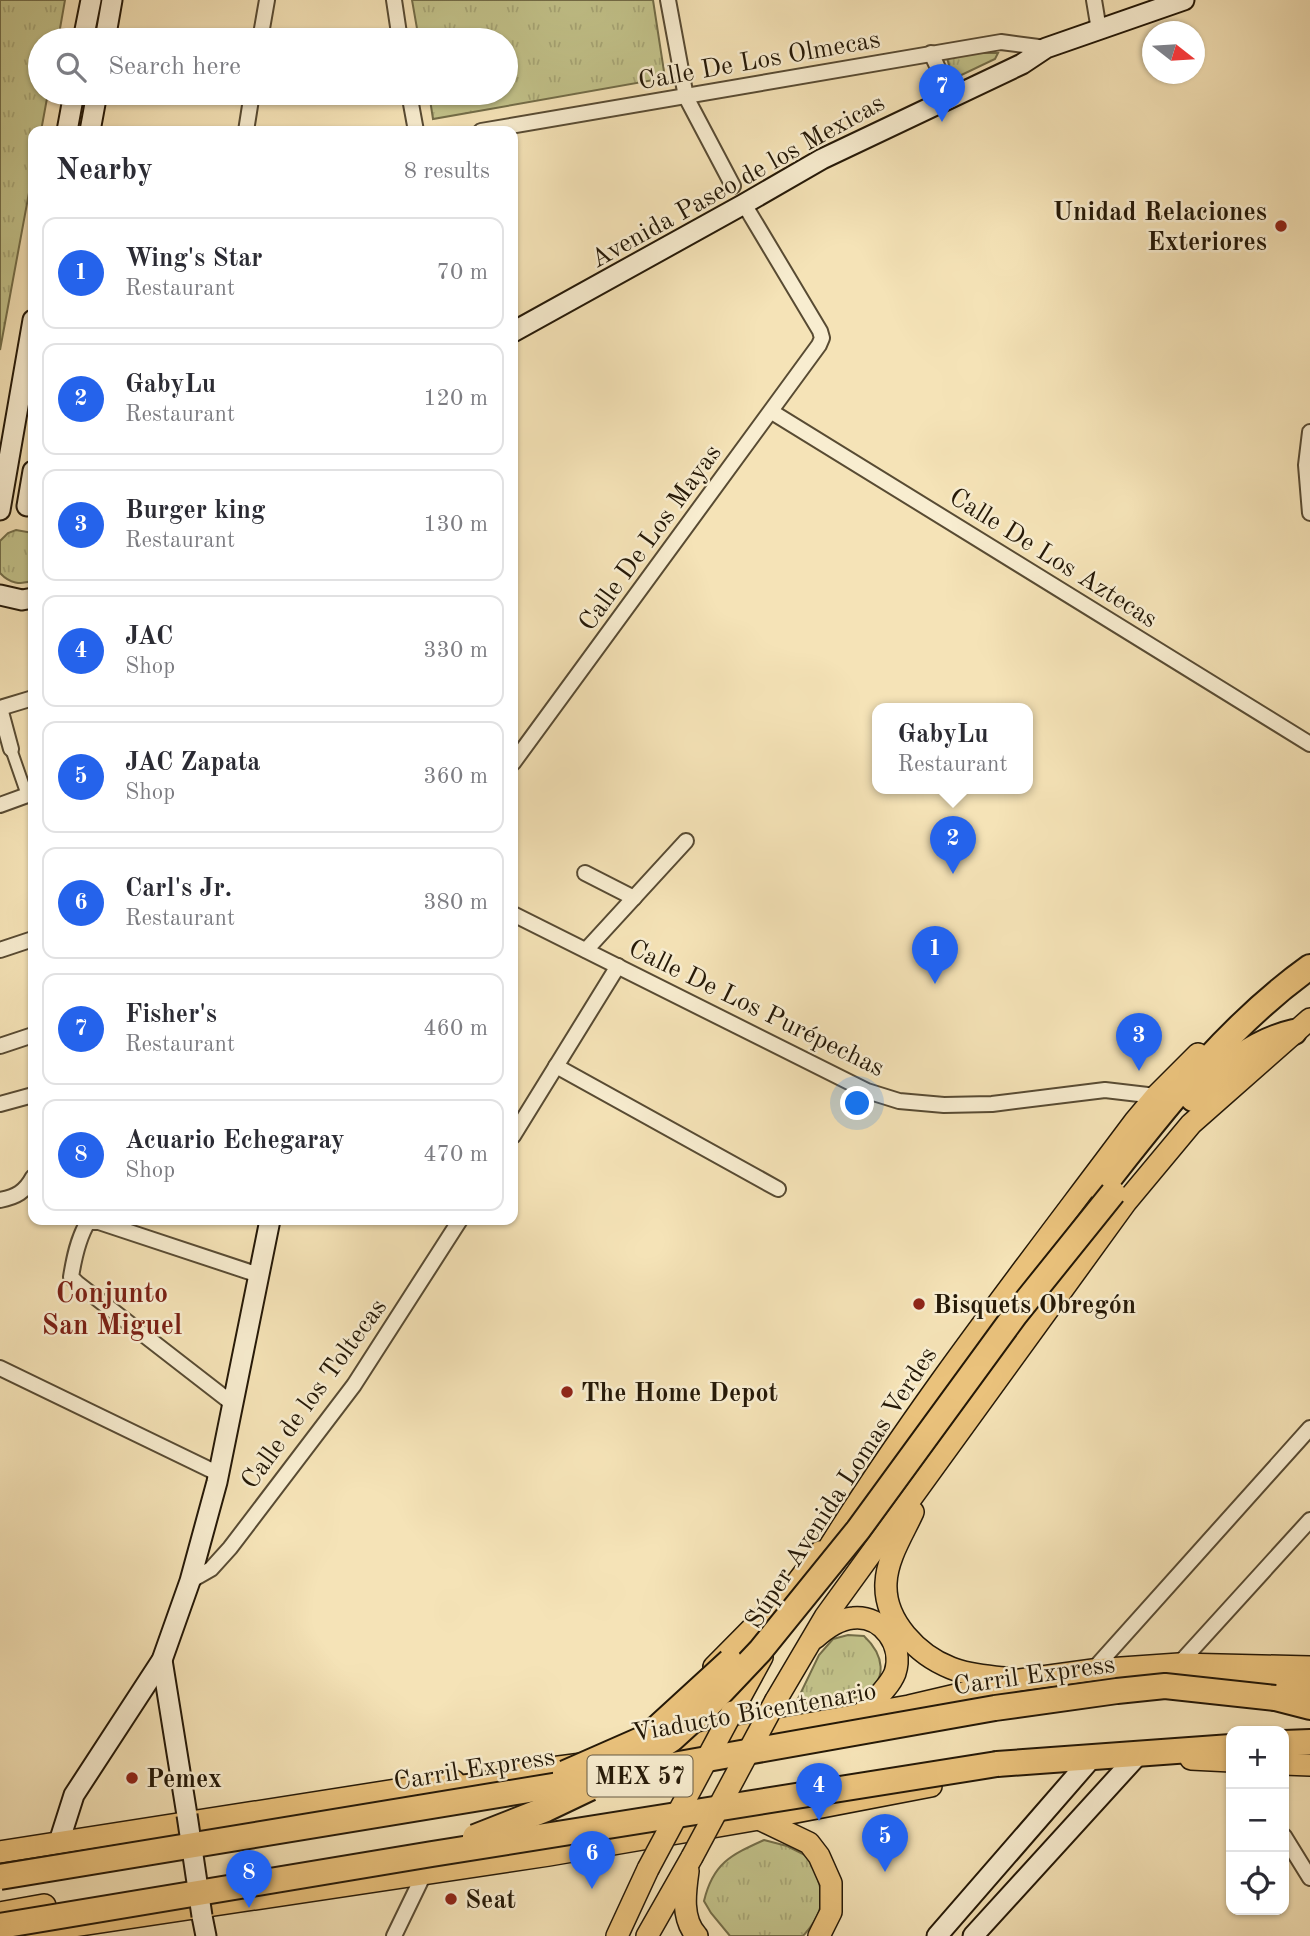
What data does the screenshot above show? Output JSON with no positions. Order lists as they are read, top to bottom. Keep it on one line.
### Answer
{"streets":{"highway":["Carril Express","Viaducto Bicentenario","MEX 57"],"main road":["Avenida Paseo de los Mexicas","Súper Avenida Lomas Verdes"],"street":["Calle De Los Olmecas","Calle De Los Mayas","Calle De Los Aztecas","Calle De Los Purépechas","Calle de los Toltecas"]},"crossings":[["Calle De Los Olmecas","Avenida Paseo de los Mexicas"],["Avenida Paseo de los Mexicas","Calle De Los Mayas"],["Calle De Los Mayas","Calle De Los Aztecas"],["Calle De Los Purépechas","Súper Avenida Lomas Verdes"],["Carril Express","Viaducto Bicentenario"]],"districts":["Conjunto San Miguel"],"places":["Unidad Relaciones Exteriores","Bisquets Obregón","The Home Depot","Pemex","Seat"],"north":"right","page":{"search":"Search here","pins":["7","2","1","3","4","5","6","8"],"heading":["Nearby","8 results"],"list":[{"mark":"1","name":"Wing's Star","note":"Restaurant","value":"70 m"},{"mark":"2","name":"GabyLu","note":"Restaurant","value":"120 m"},{"mark":"3","name":"Burger king","note":"Restaurant","value":"130 m"},{"mark":"4","name":"JAC","note":"Shop","value":"330 m"},{"mark":"5","name":"JAC Zapata","note":"Shop","value":"360 m"},{"mark":"6","name":"Carl's Jr.","note":"Restaurant","value":"380 m"},{"mark":"7","name":"Fisher's","note":"Restaurant","value":"460 m"},{"mark":"8","name":"Acuario Echegaray","note":"Shop","value":"470 m"}],"popup":["GabyLu","Restaurant"],"map_buttons":["+","−"]}}
